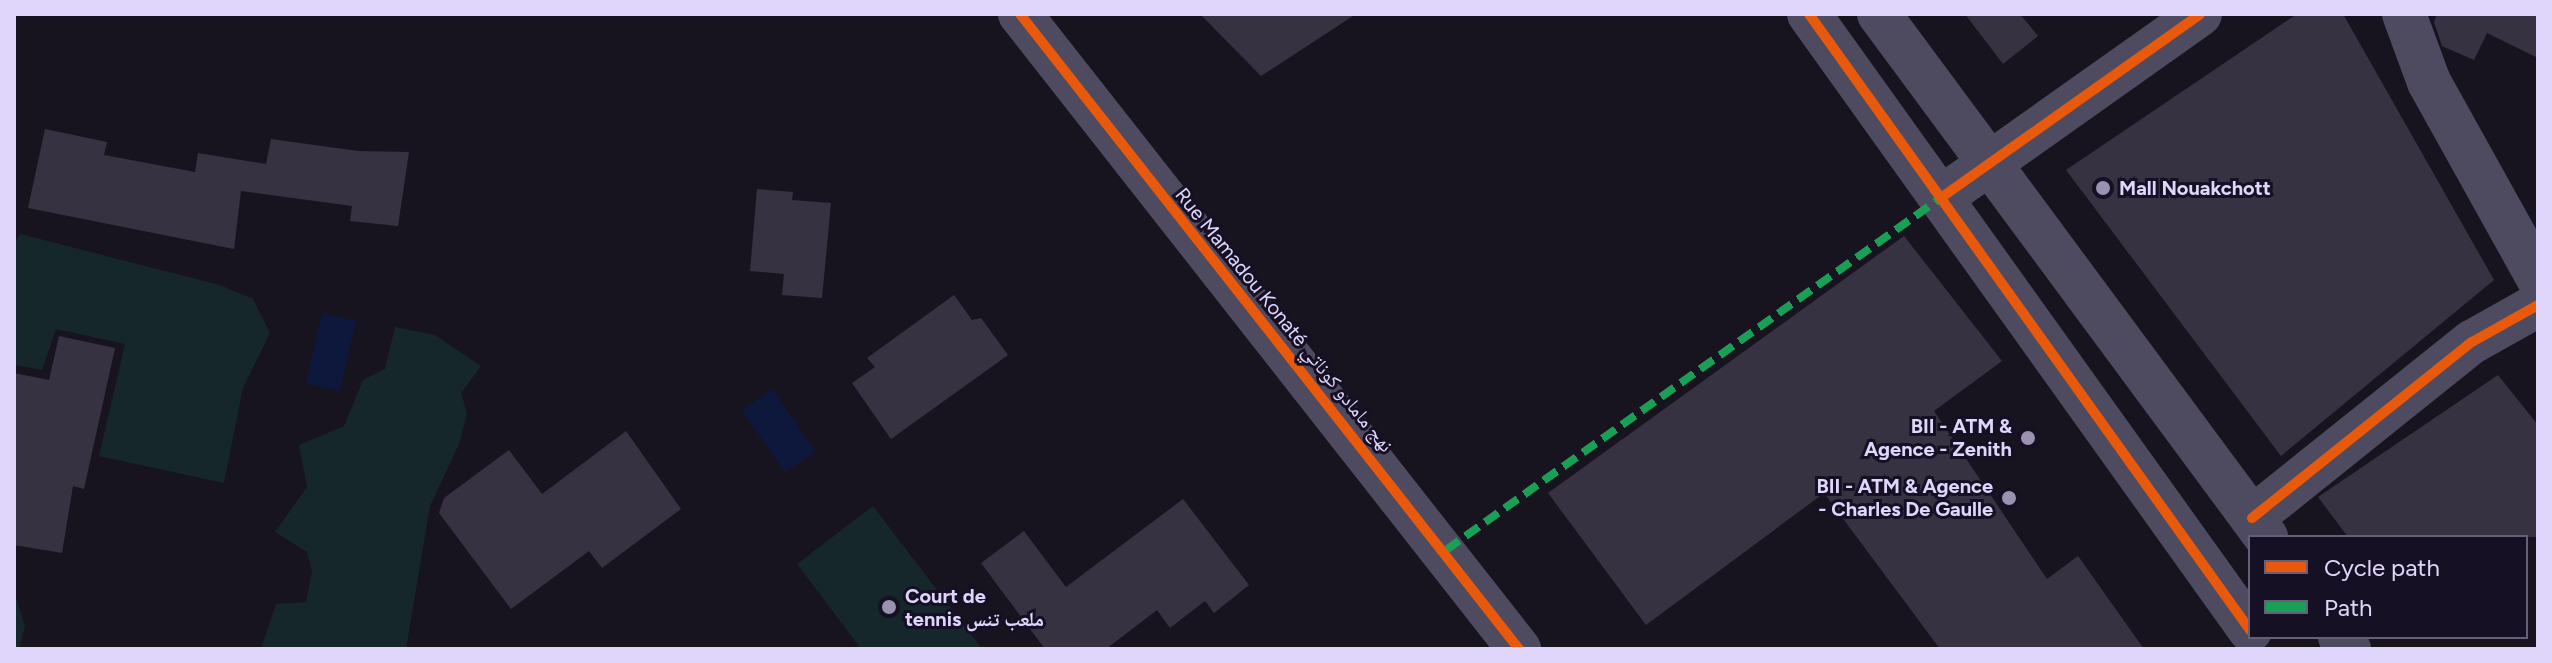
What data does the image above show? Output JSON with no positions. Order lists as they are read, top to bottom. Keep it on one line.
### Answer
{"streets":{"street":["Rue Mamadou Konaté نهج مامادو كوناتي"]},"places":["Mall Nouakchott","BII - ATM & Agence - Zenith","BII - ATM & Agence - Charles De Gaulle","Court de tennis ملعب تنس"],"legend":["Cycle path","Path"]}
